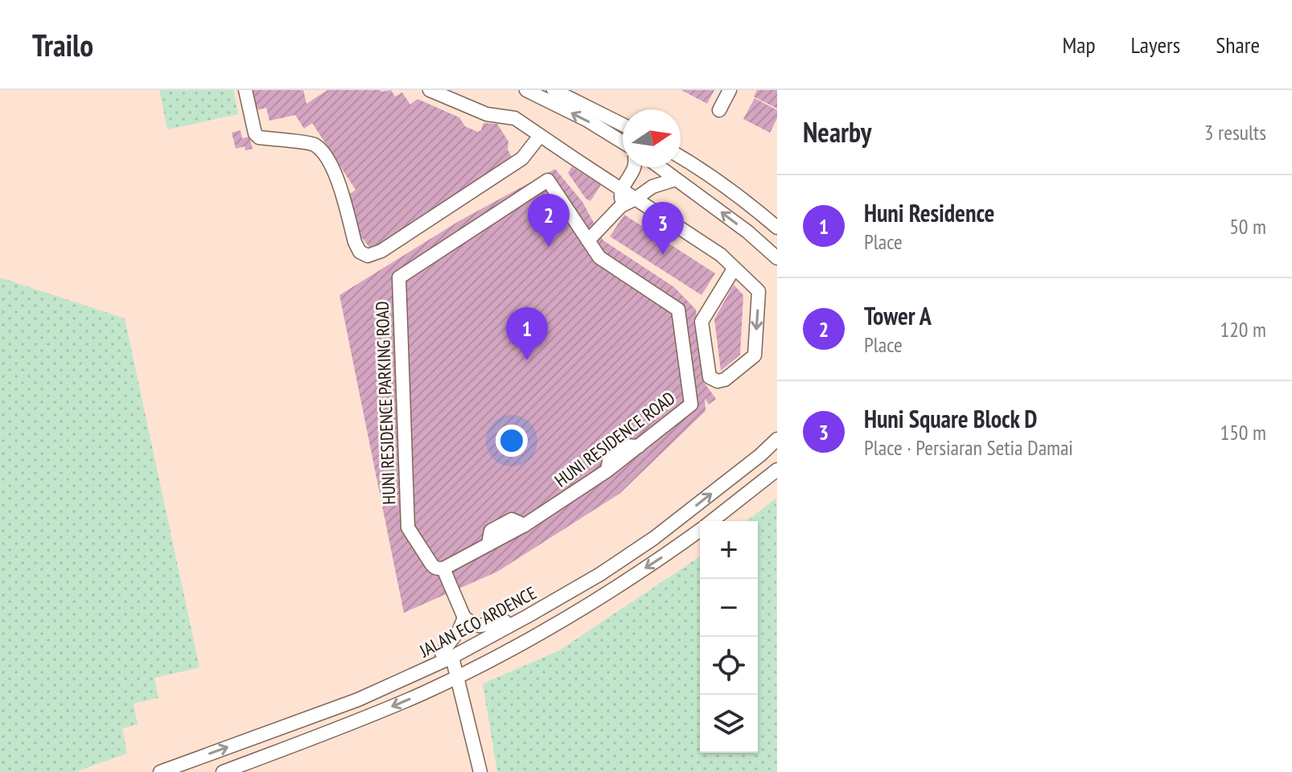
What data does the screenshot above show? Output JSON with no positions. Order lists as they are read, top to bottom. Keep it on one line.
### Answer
{"streets":{"street":["HUNI RESIDENCE PARKING ROAD","HUNI RESIDENCE ROAD","JALAN ECO ARDENCE"]},"crossings":[["HUNI RESIDENCE PARKING ROAD","HUNI RESIDENCE ROAD"]],"north":"right","page":{"header":"Trailo","nav":["Map","Layers","Share"],"heading":["Nearby","3 results"],"list":[{"mark":"1","name":"Huni Residence","note":"Place","value":"50 m"},{"mark":"2","name":"Tower A","note":"Place","value":"120 m"},{"mark":"3","name":"Huni Square Block D","note":"Place · Persiaran Setia Damai","value":"150 m"}],"pins":["2","3","1"],"map_buttons":["+","−"]}}
